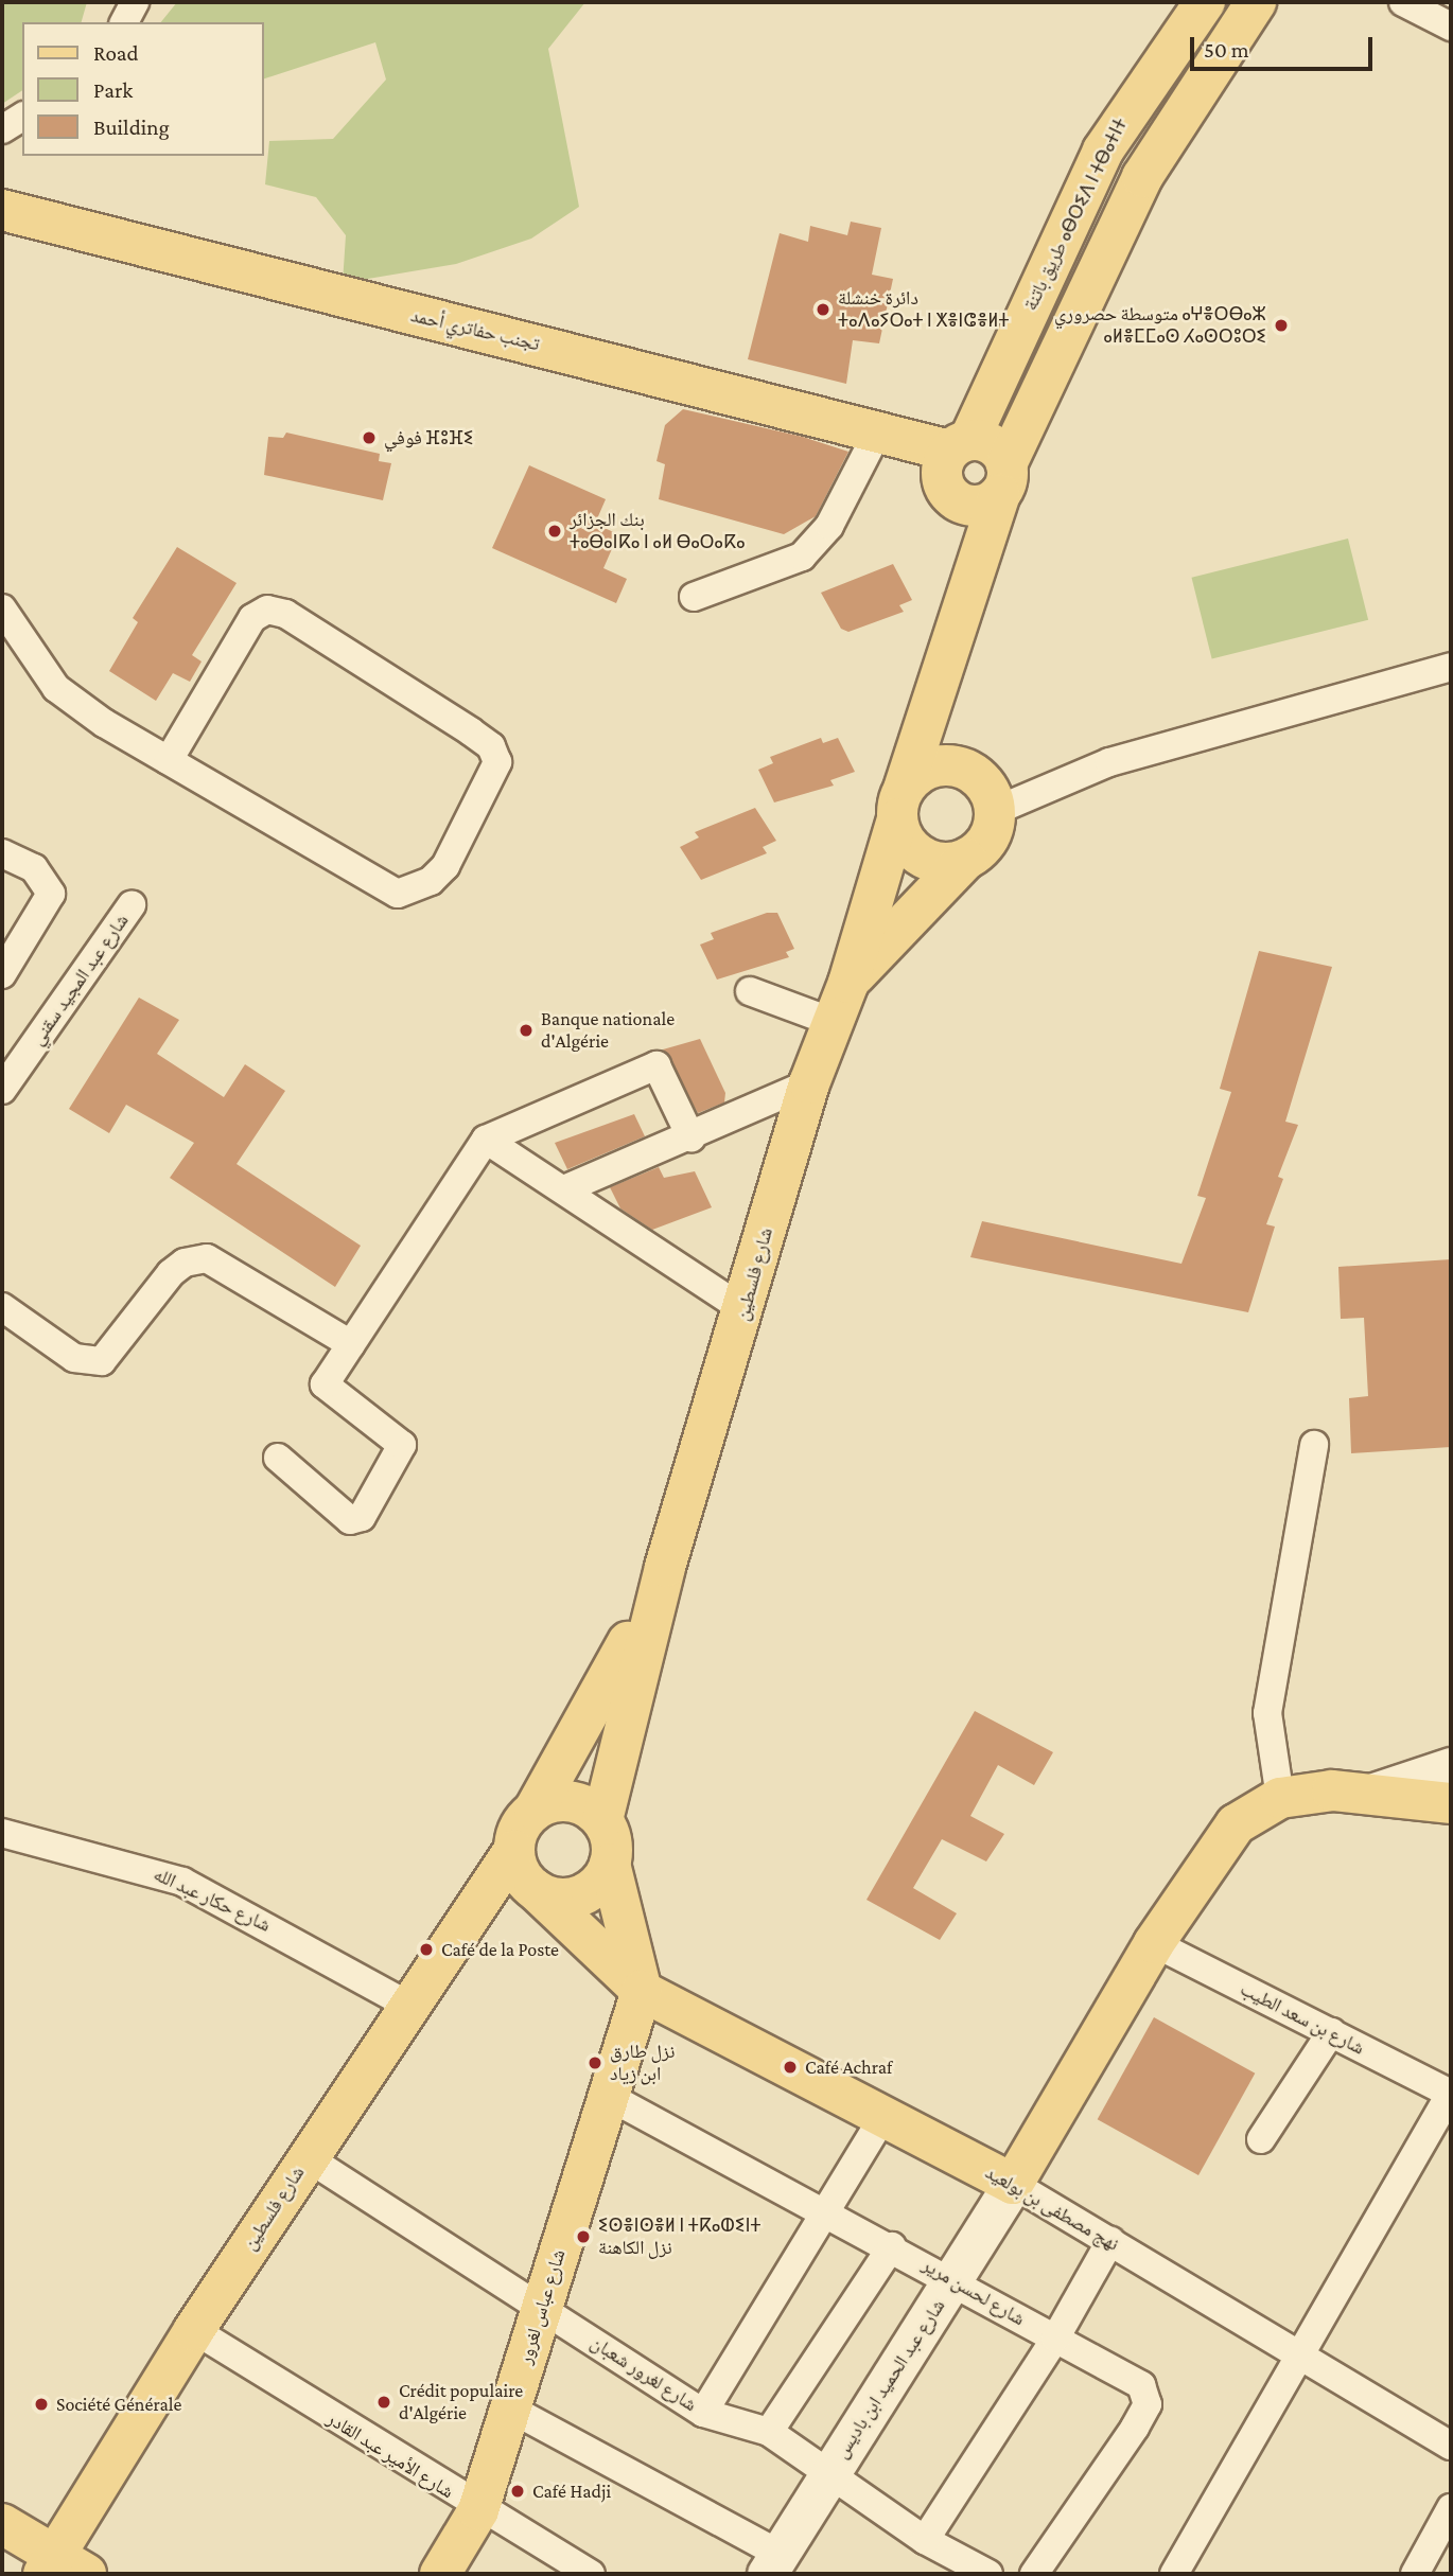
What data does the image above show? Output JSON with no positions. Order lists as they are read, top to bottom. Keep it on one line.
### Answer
{"streets":{"main road":["طريق باتنة ⴰⴱⵔⵉⴷ ⵏ ⵜⴱⴰⵜⵏⵜ","تجنب حفاتري أحمد","شارع فلسطين","نهج مصطفى بن بولعيد","شارع عباس لغرور","شارع عبد الحميد ابن باديس"],"street":["شارع عبد المجيد سقني","شارع حكار عبد الله","شارع بن سعد الطيب","شارع لحسن مرير","شارع لغرور شعبان","شارع الأمير عبد القادر"]},"crossings":[["طريق باتنة ⴰⴱⵔⵉⴷ ⵏ ⵜⴱⴰⵜⵏⵜ","تجنب حفاتري أحمد"],["طريق باتنة ⴰⴱⵔⵉⴷ ⵏ ⵜⴱⴰⵜⵏⵜ","شارع فلسطين"],["تجنب حفاتري أحمد","شارع فلسطين"],["شارع فلسطين","شارع حكار عبد الله"],["شارع فلسطين","نهج مصطفى بن بولعيد"],["شارع فلسطين","شارع لغرور شعبان"],["شارع فلسطين","شارع الأمير عبد القادر"],["نهج مصطفى بن بولعيد","شارع عباس لغرور"],["نهج مصطفى بن بولعيد","شارع عبد الحميد ابن باديس"],["شارع لحسن مرير","شارع عباس لغرور"],["شارع لحسن مرير","شارع عبد الحميد ابن باديس"],["شارع عباس لغرور","شارع لغرور شعبان"],["شارع عباس لغرور","شارع الأمير عبد القادر"],["شارع لغرور شعبان","شارع عبد الحميد ابن باديس"]],"places":["دائرة خنشلة ⵜⴰⴷⴰⵢⵔⴰⵜ ⵏ ⵅⴻⵏⵛⴻⵍⵜ","متوسطة حصروري ⴰⵖⴻⵔⴱⴰⵣ ⴰⵍⴻⵎⵎⴰⵙ ⵃⴰⵙⵔⵓⵔⵉ","فوفي ⴼⵓⴼⵉ","بنك الجزائر ⵜⴰⴱⴰⵏⴽⴰ ⵏ ⴰⵍ ⴱⴰⵔⴰⴽⴰ","Banque nationale d'Algérie","Café de la Poste","نزل طارق ابن زياد","Café Achraf","ⵉⵙⴻⵏⵙⴻⵍ ⵏ ⵜⴽⴰⵀⵉⵏⵜ نزل الكاهنة","Crédit populaire d'Algérie","Société Générale","Café Hadji"],"legend":["Road","Park","Building"],"scale_bar":"50 m"}
